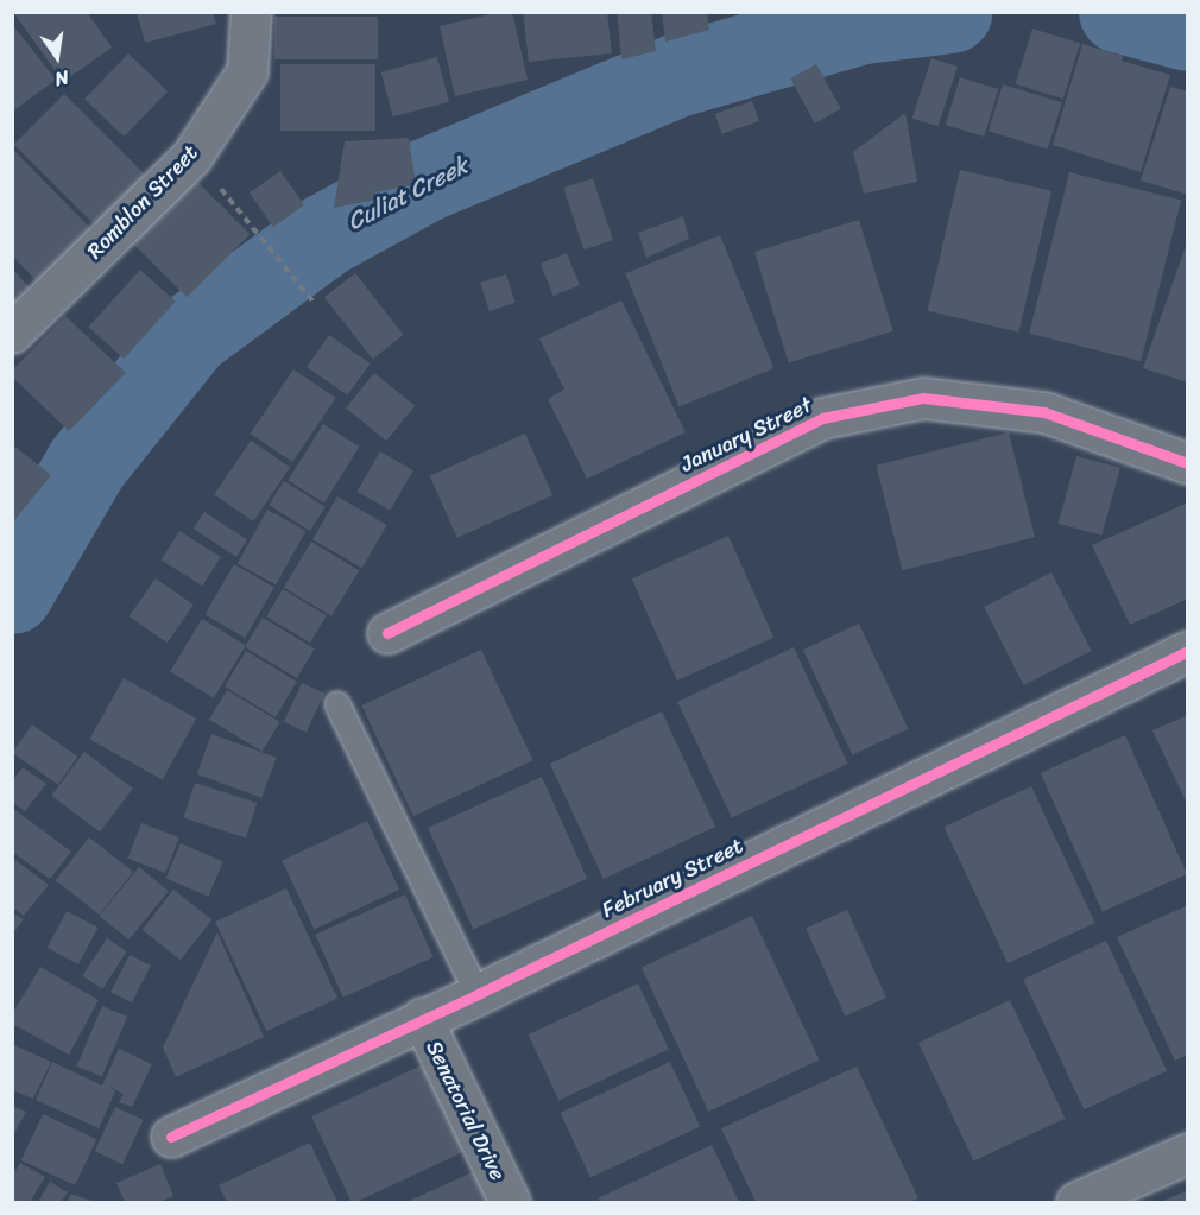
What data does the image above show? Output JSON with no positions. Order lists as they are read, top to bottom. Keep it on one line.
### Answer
{"streets":{"street":["Romblon Street","January Street","February Street","Senatorial Drive"]},"crossings":[["February Street","Senatorial Drive"]],"water":["Culiat Creek"],"north":"bottom"}
